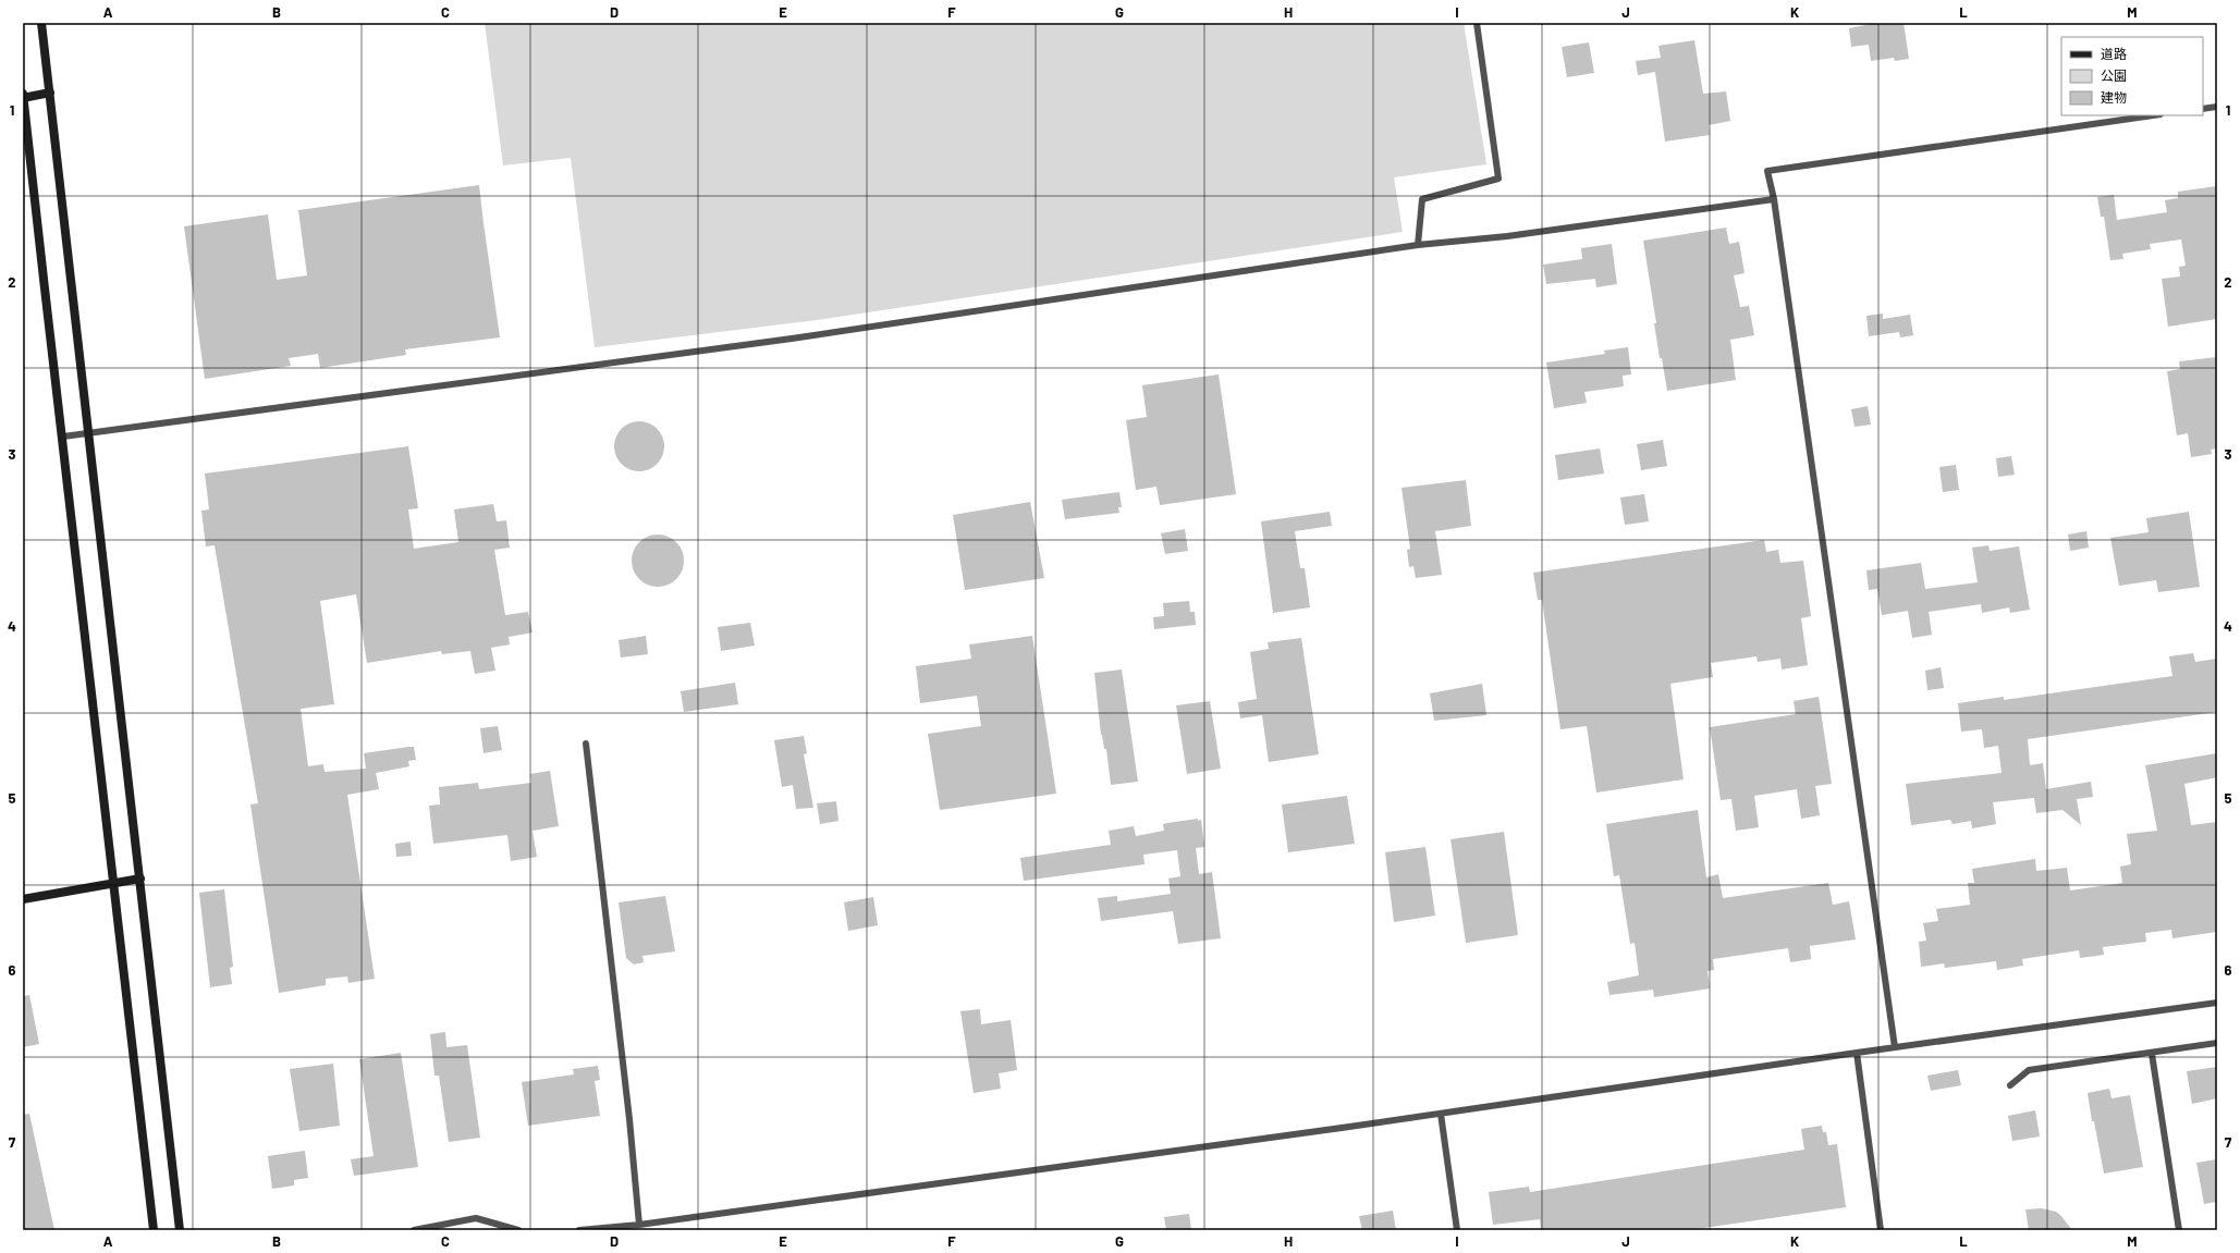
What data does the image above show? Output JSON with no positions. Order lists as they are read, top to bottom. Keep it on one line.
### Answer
{"legend":["道路","公園","建物"],"grid":{"columns":["A","B","C","D","E","F","G","H","I","J","K","L","M"],"rows":["1","2","3","4","5","6","7"]}}
